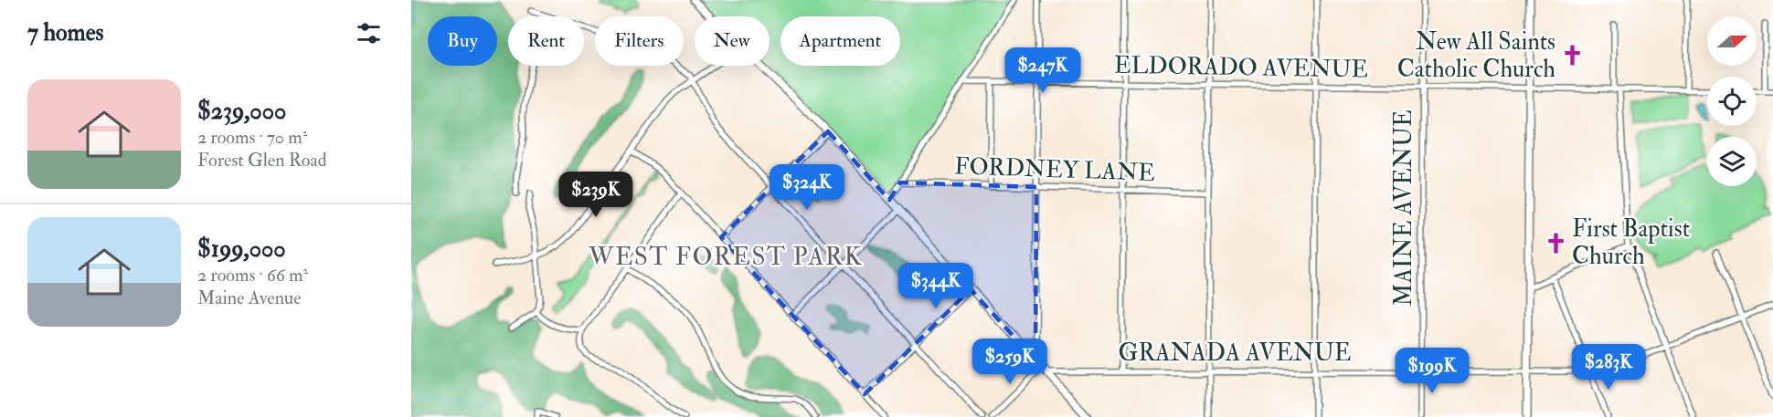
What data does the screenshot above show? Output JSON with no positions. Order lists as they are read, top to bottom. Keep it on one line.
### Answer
{"streets":{"street":["ELDORADO AVENUE","FORDNEY LANE","MAINE AVENUE","GRANADA AVENUE"]},"crossings":[["ELDORADO AVENUE","MAINE AVENUE"],["MAINE AVENUE","GRANADA AVENUE"]],"districts":["WEST FOREST PARK"],"places":{"church":["New All Saints Catholic Church","First Baptist Church"]},"north":"right","page":{"heading":"7 homes","chip":["Buy","Rent","Filters","New","Apartment"],"price":["$247K","$324K","$239K","$344K","$259K","$283K","$199K"],"list":[{"name":"$239,000","note":"2 rooms · 70 m² · Forest Glen Road"},{"name":"$199,000","note":"2 rooms · 66 m² · Maine Avenue"}]}}
